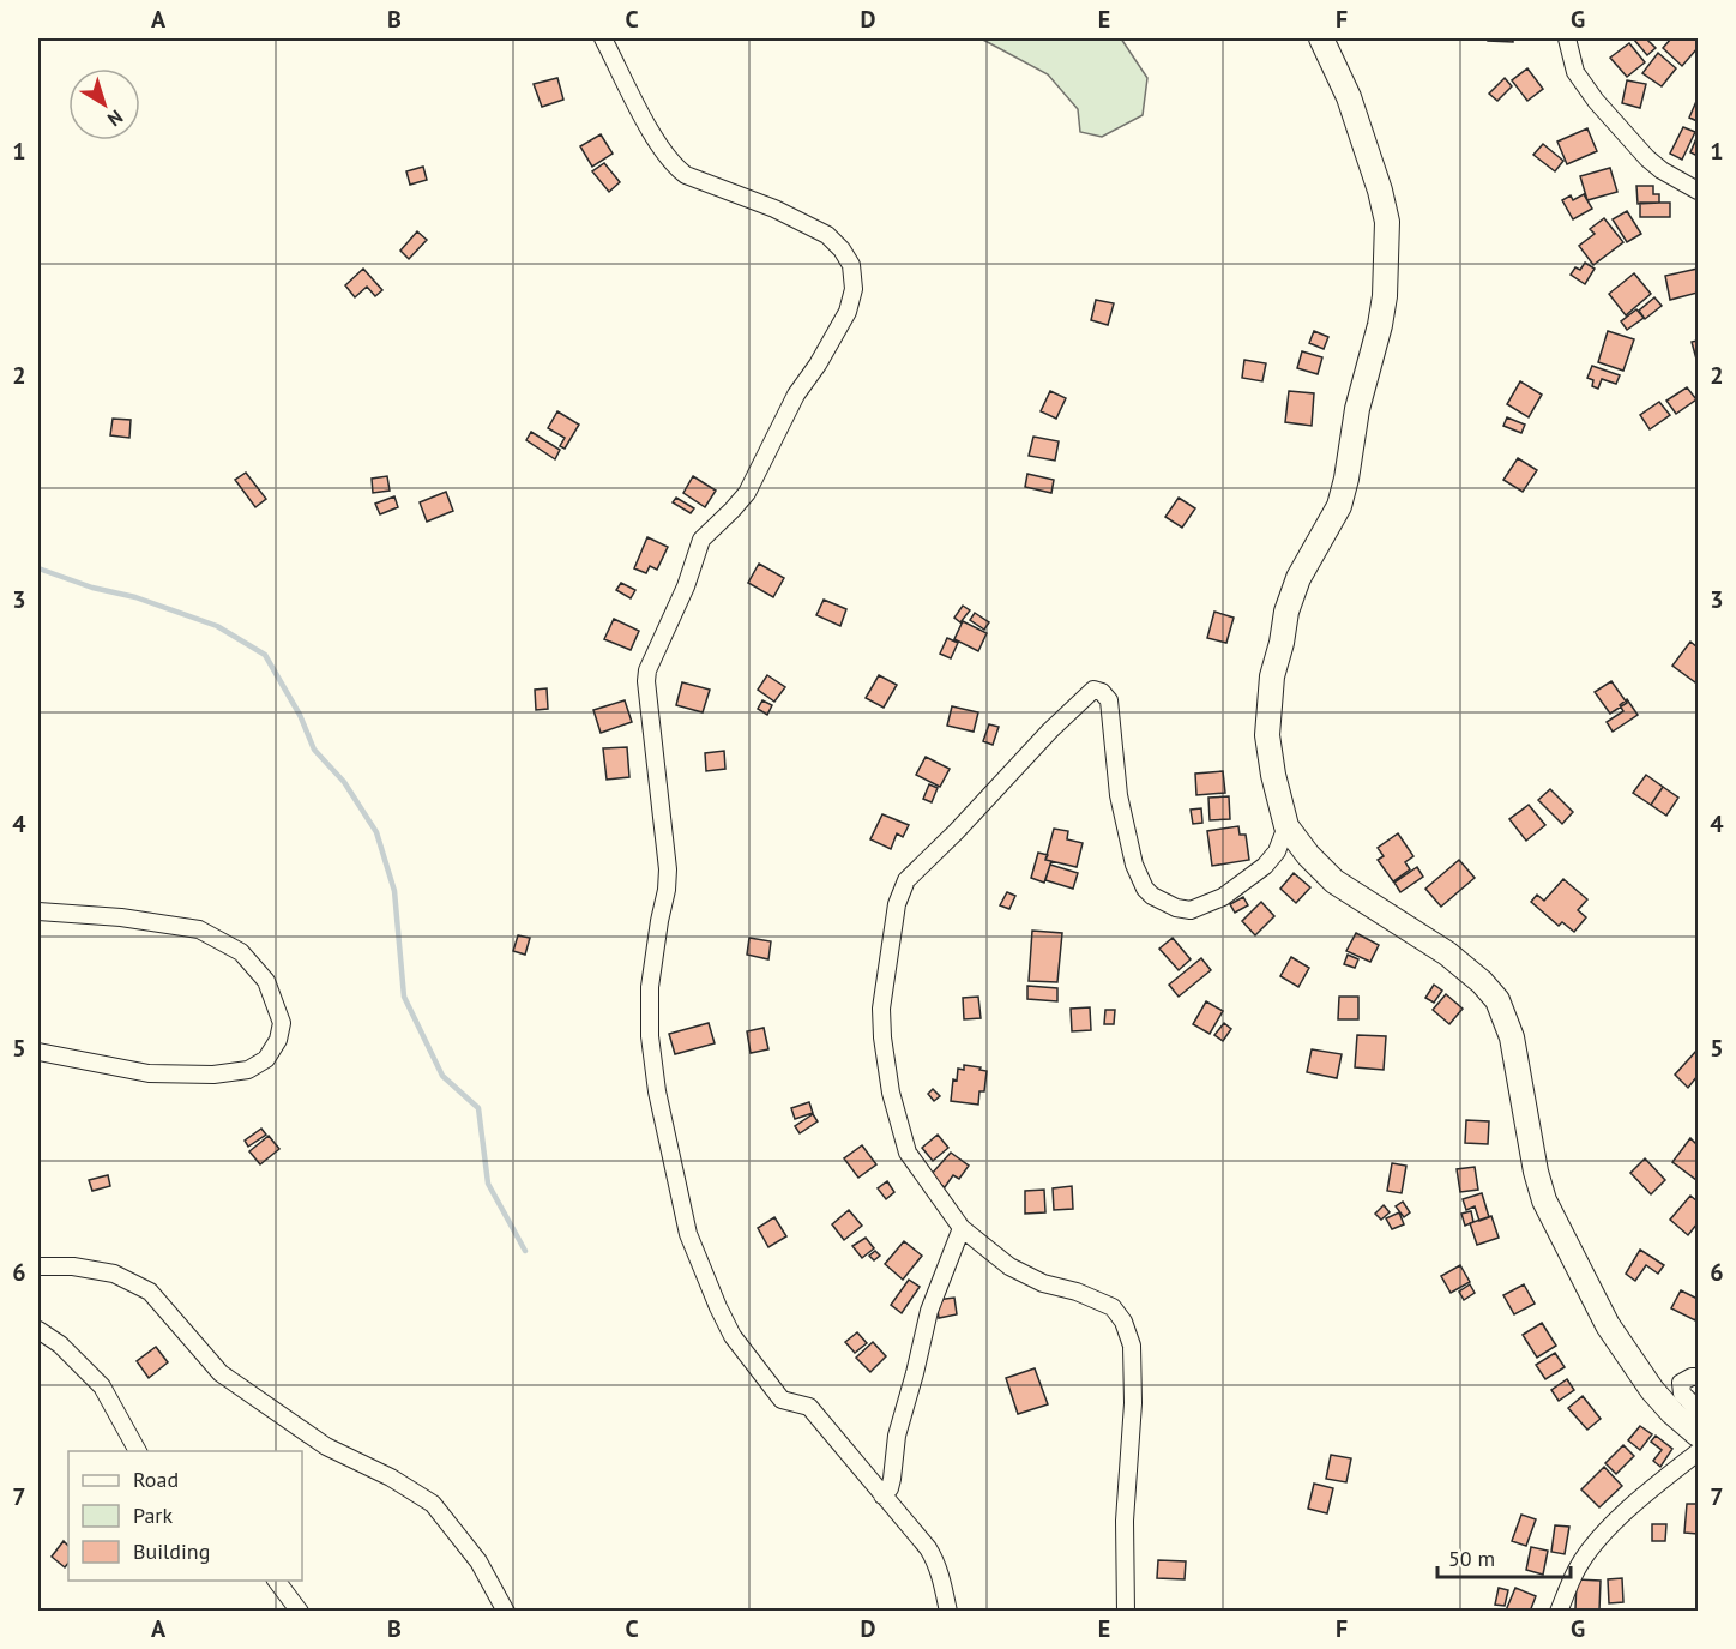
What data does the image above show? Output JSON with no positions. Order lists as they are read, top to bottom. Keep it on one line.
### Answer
{"legend":["Road","Park","Building"],"scale_bar":"50 m","north":"bottom right","grid":{"columns":["A","B","C","D","E","F","G"],"rows":["1","2","3","4","5","6","7"]}}
